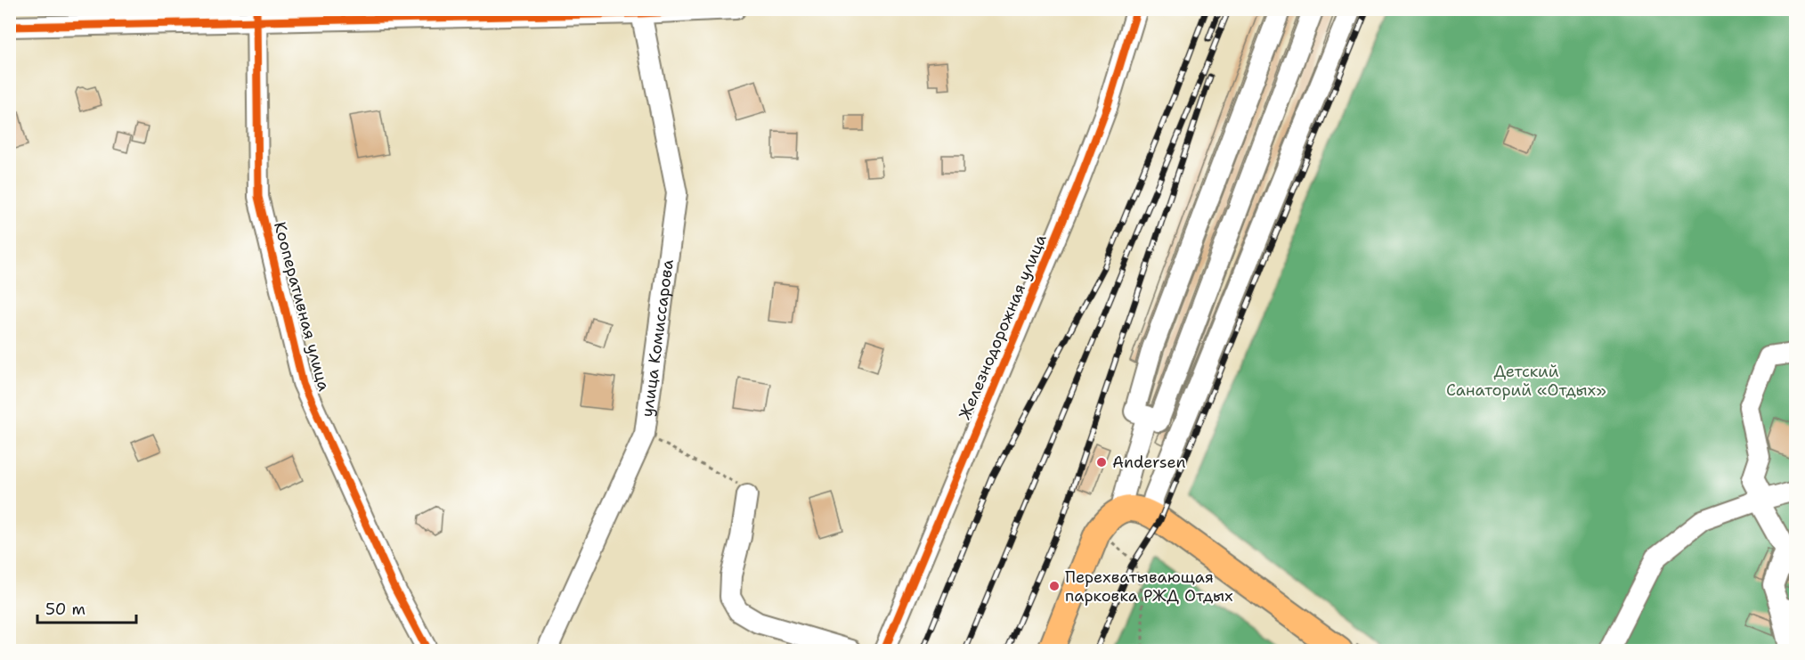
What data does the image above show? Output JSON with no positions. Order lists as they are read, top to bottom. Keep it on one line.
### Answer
{"streets":{"street":["Кооперативная улица","Железнодорожная улица","улица Комиссарова"]},"parks":["Детский Санаторий «Отдых»"],"places":["Andersen","Перехватывающая парковка РЖД Отдых"],"scale_bar":"50 m"}
